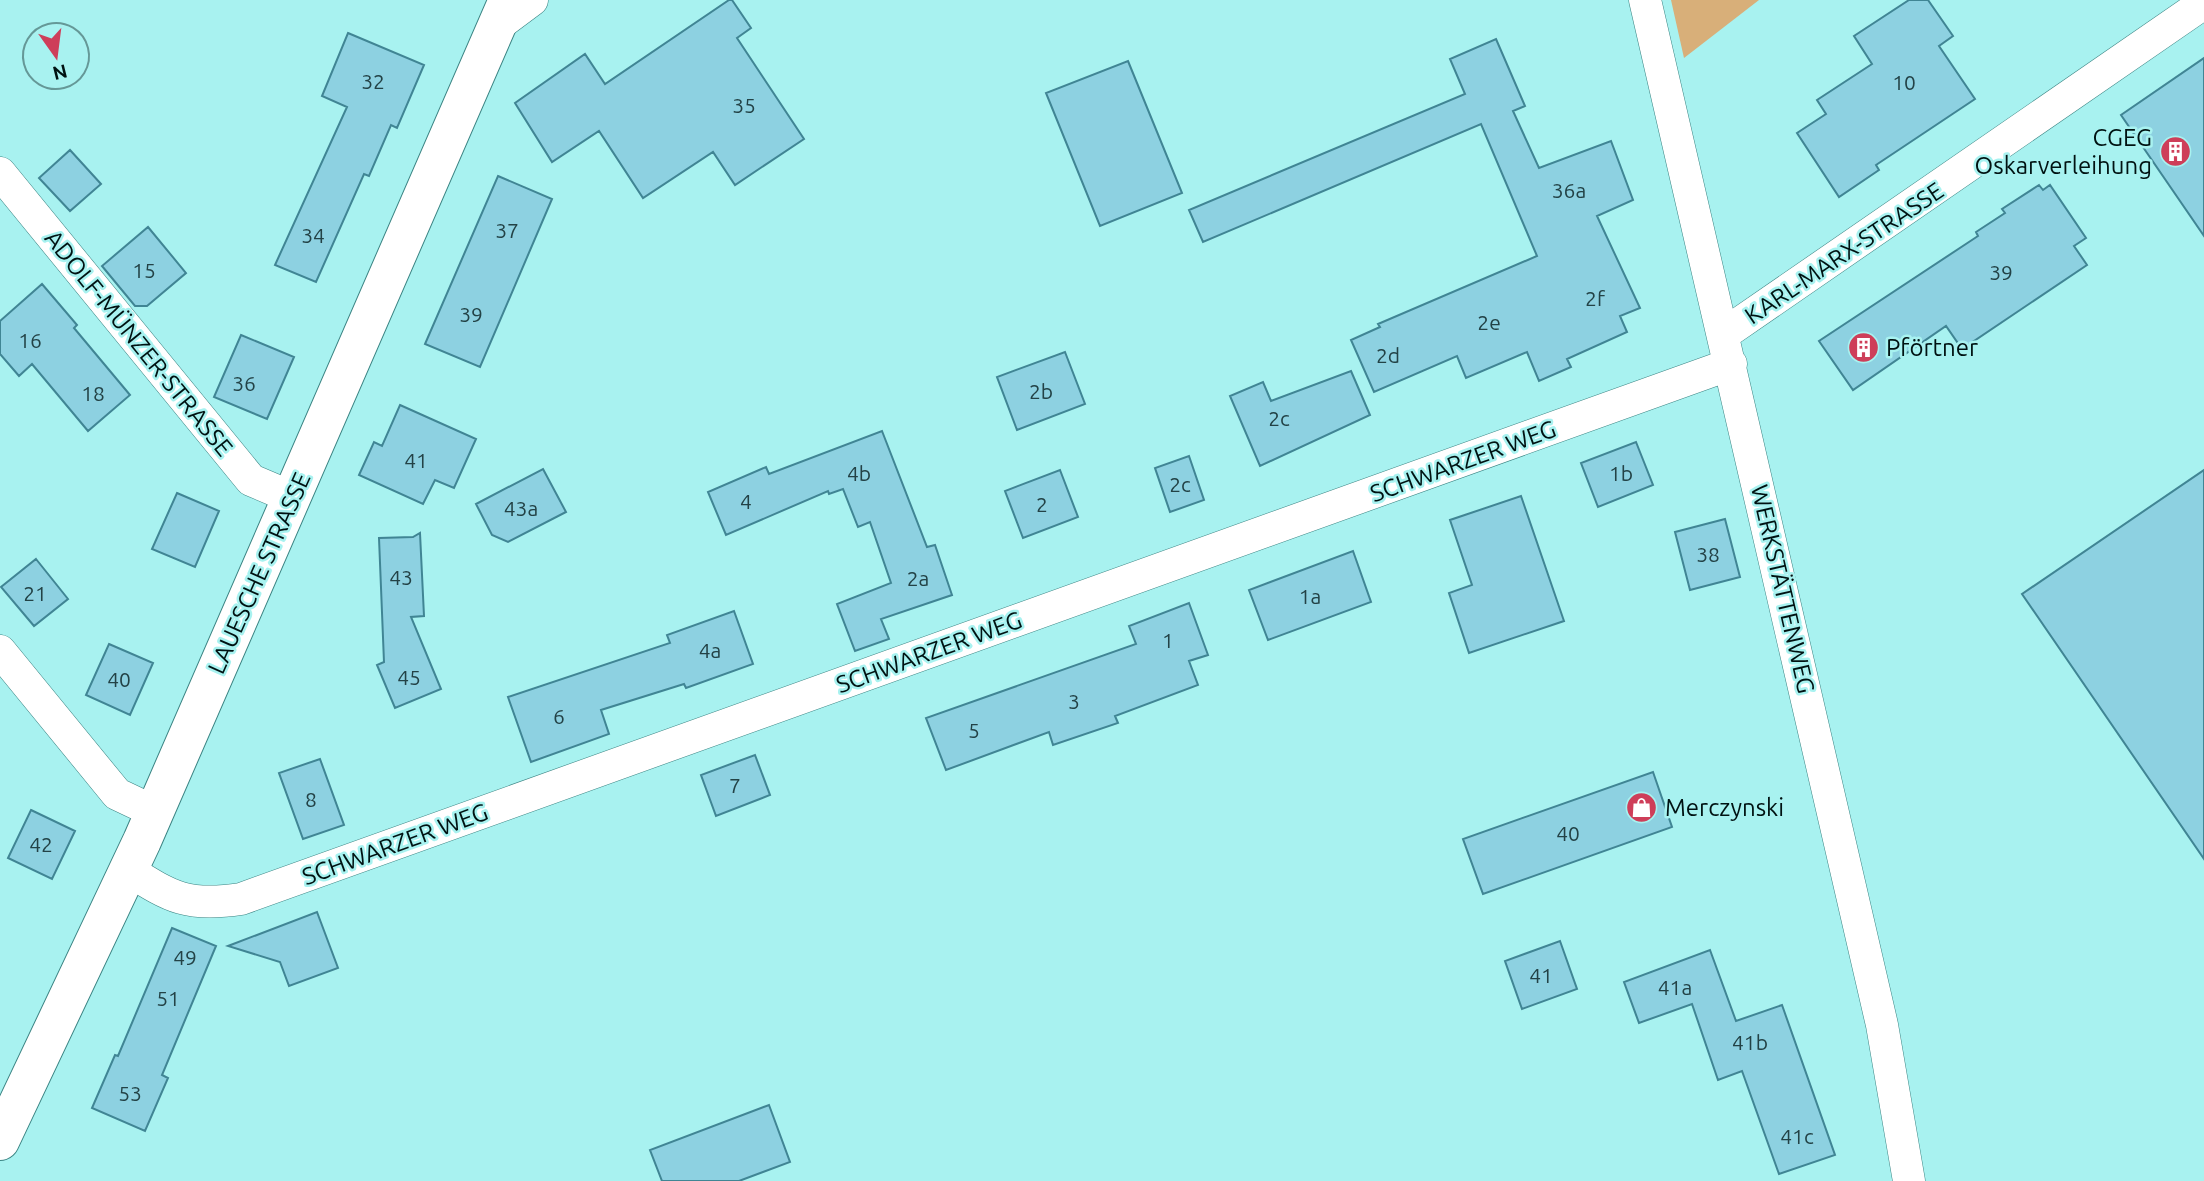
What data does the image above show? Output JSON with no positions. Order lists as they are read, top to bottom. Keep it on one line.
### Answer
{"streets":{"street":["KARL-MARX-STRASSE","ADOLF-MÜNZER-STRASSE","SCHWARZER WEG","LAUESCHE STRASSE","WERKSTÄTTENWEG"]},"crossings":[["KARL-MARX-STRASSE","WERKSTÄTTENWEG"],["ADOLF-MÜNZER-STRASSE","LAUESCHE STRASSE"],["SCHWARZER WEG","LAUESCHE STRASSE"],["SCHWARZER WEG","WERKSTÄTTENWEG"]],"places":{"building":["CGEG Oskarverleihung","Pförtner"],"shop":["Merczynski"]},"house_numbers":["32","10","35","36a","37","34","15","39","2f","39","2e","16","2d","36","2b","18","2c","41","4b","1b","2c","4","2","43a","38","43","2a","21","1a","1","4a","45","40","3","6","5","7","8","40","42","49","41","41a","51","41b","53","41c"],"north":"bottom"}
